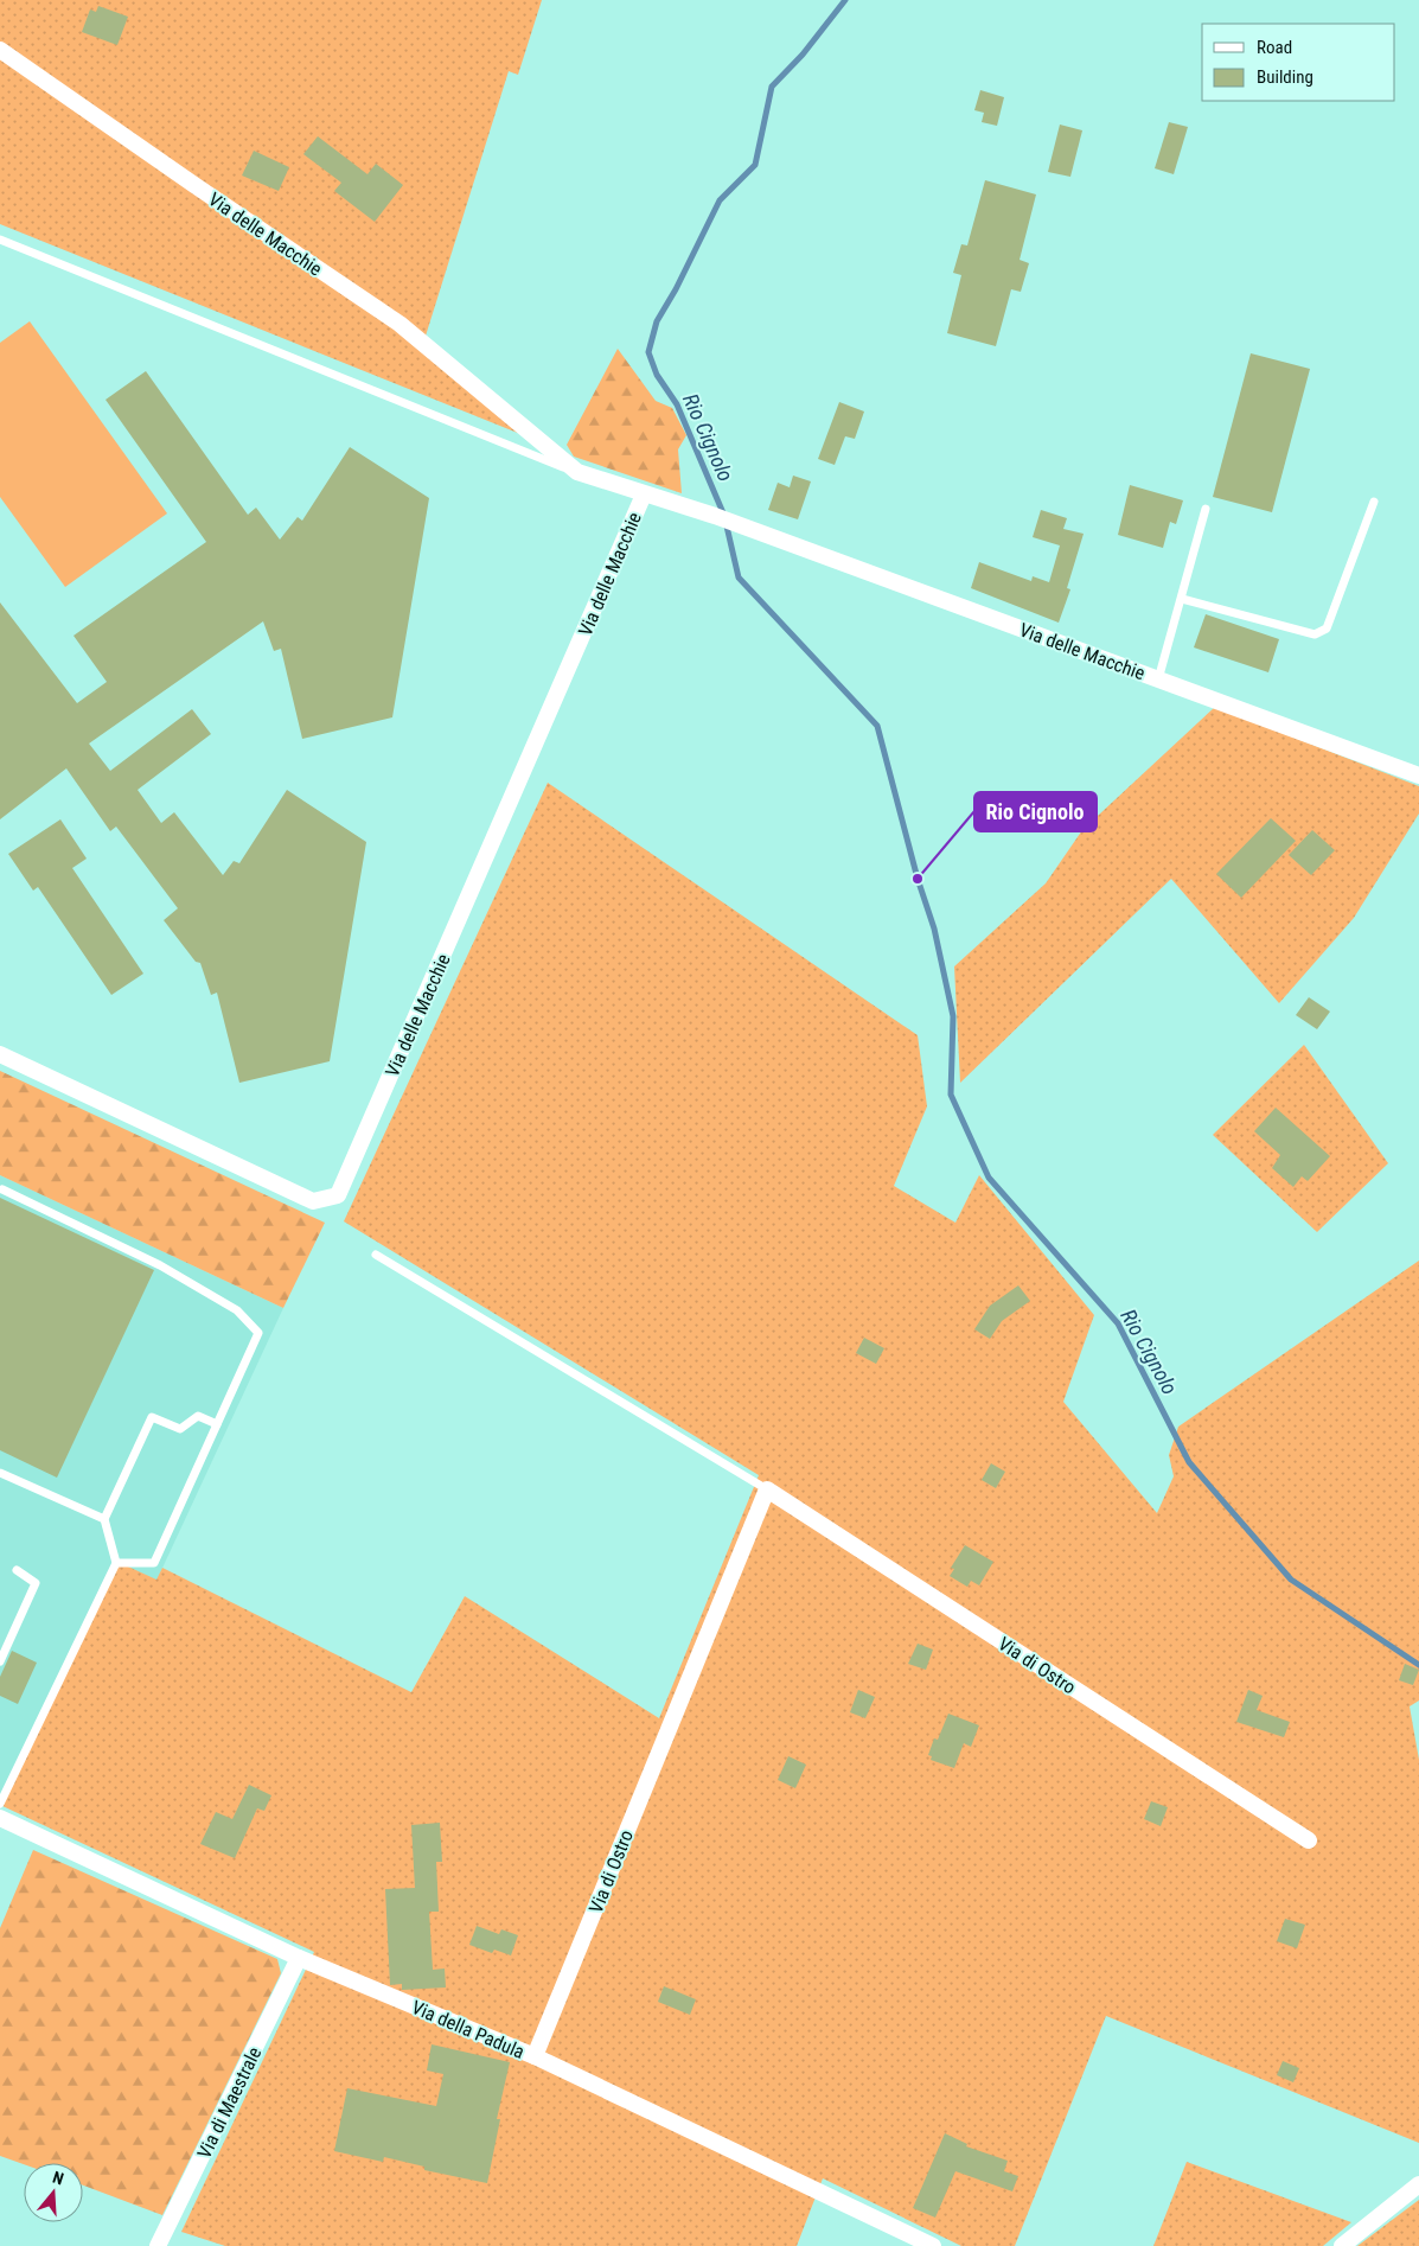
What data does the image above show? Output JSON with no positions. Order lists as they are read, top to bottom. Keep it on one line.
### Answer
{"streets":{"street":["Via delle Macchie","Via di Ostro","Via della Padula","Via di Maestrale"]},"crossings":[["Via di Ostro","Via della Padula"],["Via della Padula","Via di Maestrale"]],"water":["Rio Cignolo"],"places":["Rio Cignolo"],"legend":["Road","Building"],"north":"top"}
